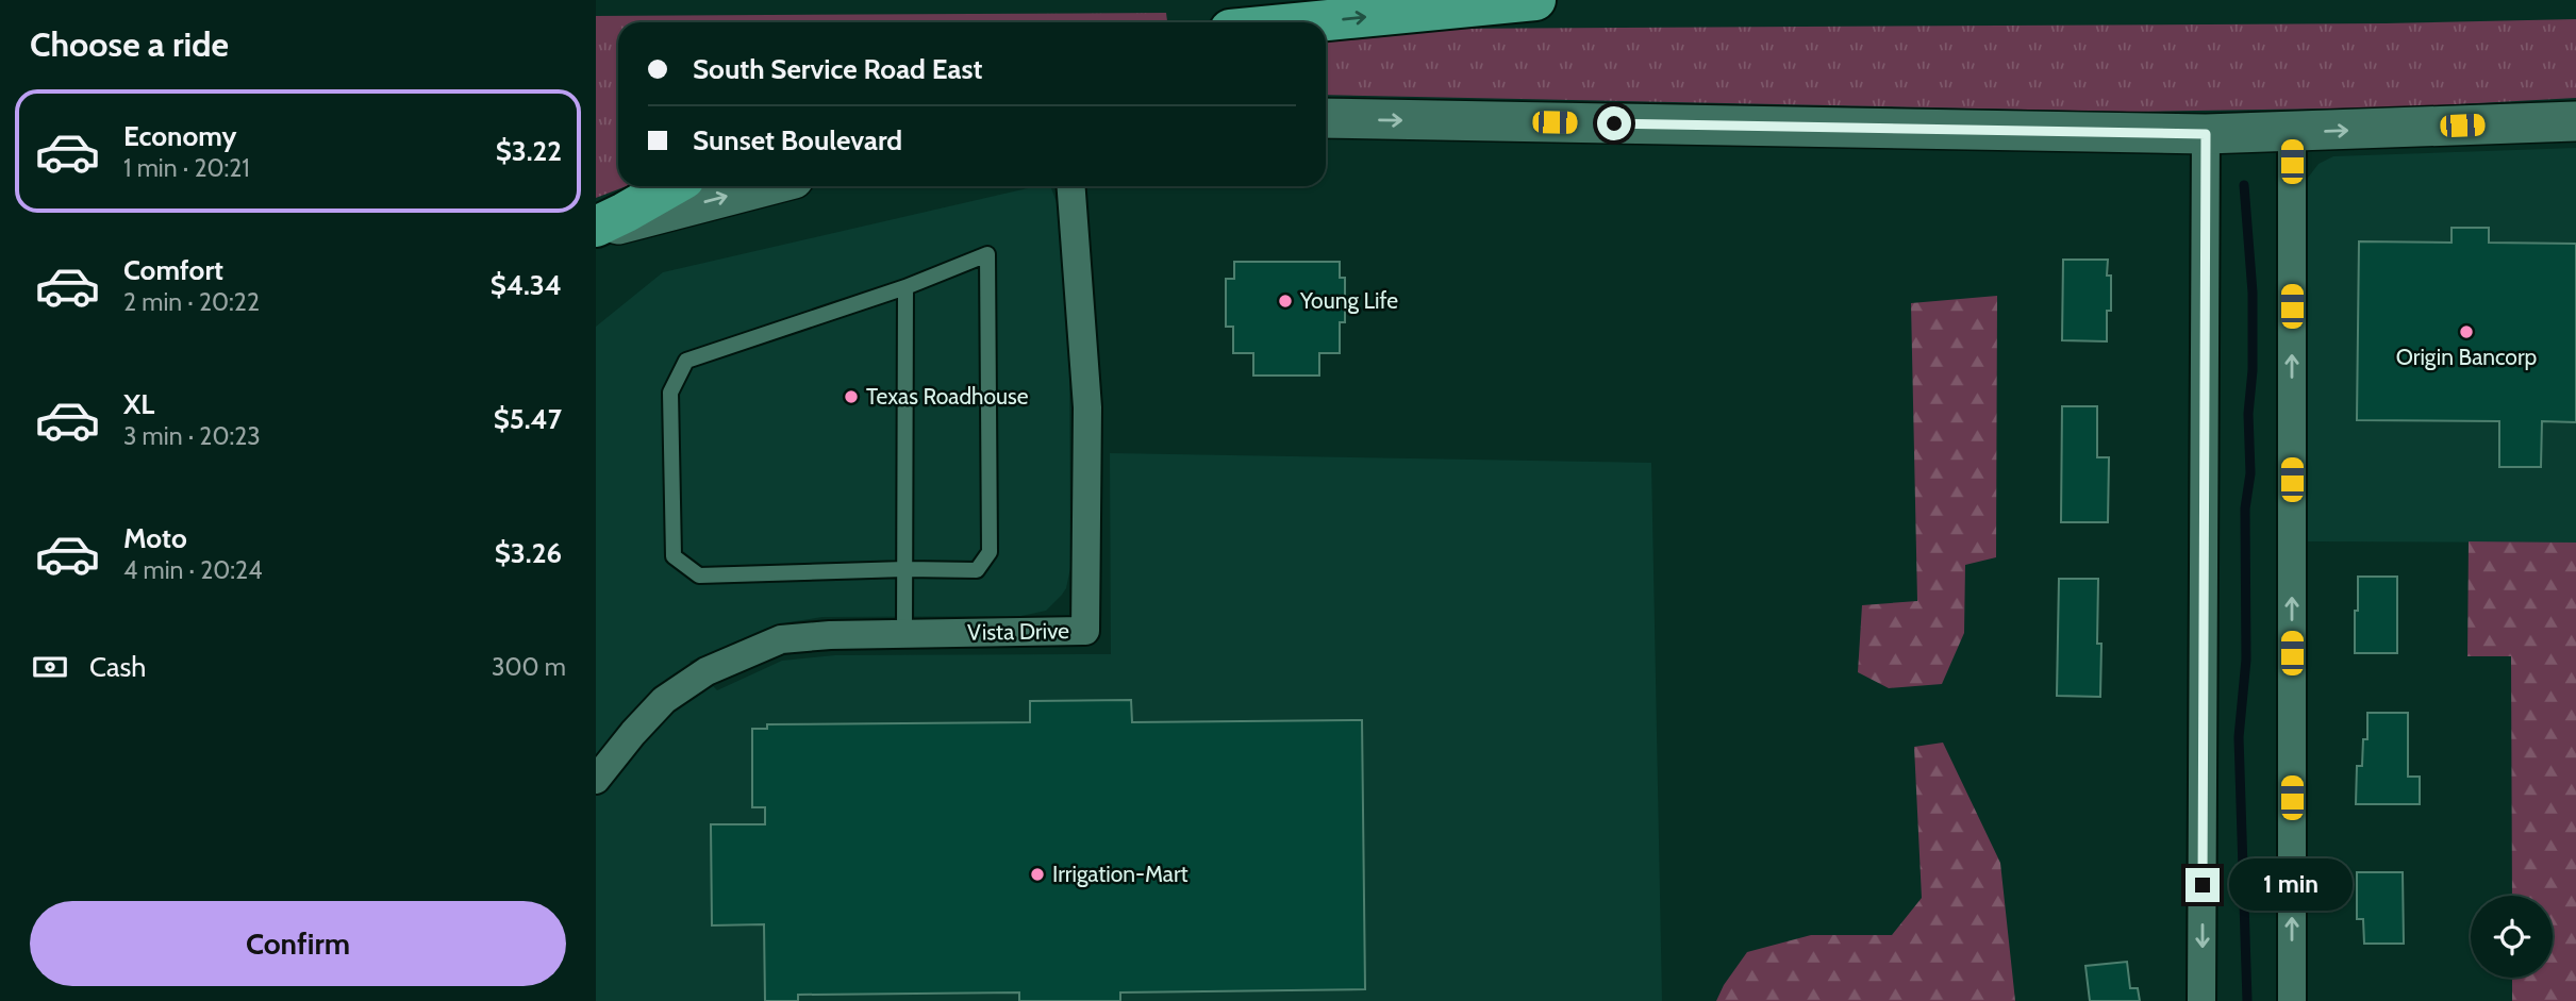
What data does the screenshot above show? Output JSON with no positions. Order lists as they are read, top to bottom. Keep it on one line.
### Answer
{"streets":{"street":["Vista Drive"]},"places":["Young Life","Origin Bancorp","Texas Roadhouse","Irrigation-Mart"],"page":{"heading":"Choose a ride","banner":["South Service Road East","Sunset Boulevard"],"list":[{"name":"Economy","note":"1 min · 20:21","value":"$3.22"},{"name":"Comfort","note":"2 min · 20:22","value":"$4.34"},{"name":"XL","note":"3 min · 20:23","value":"$5.47"},{"name":"Moto","note":"4 min · 20:24","value":"$3.26"}],"pay":["Cash","300 m"],"bubble":"1 min","buttons":"Confirm"}}
